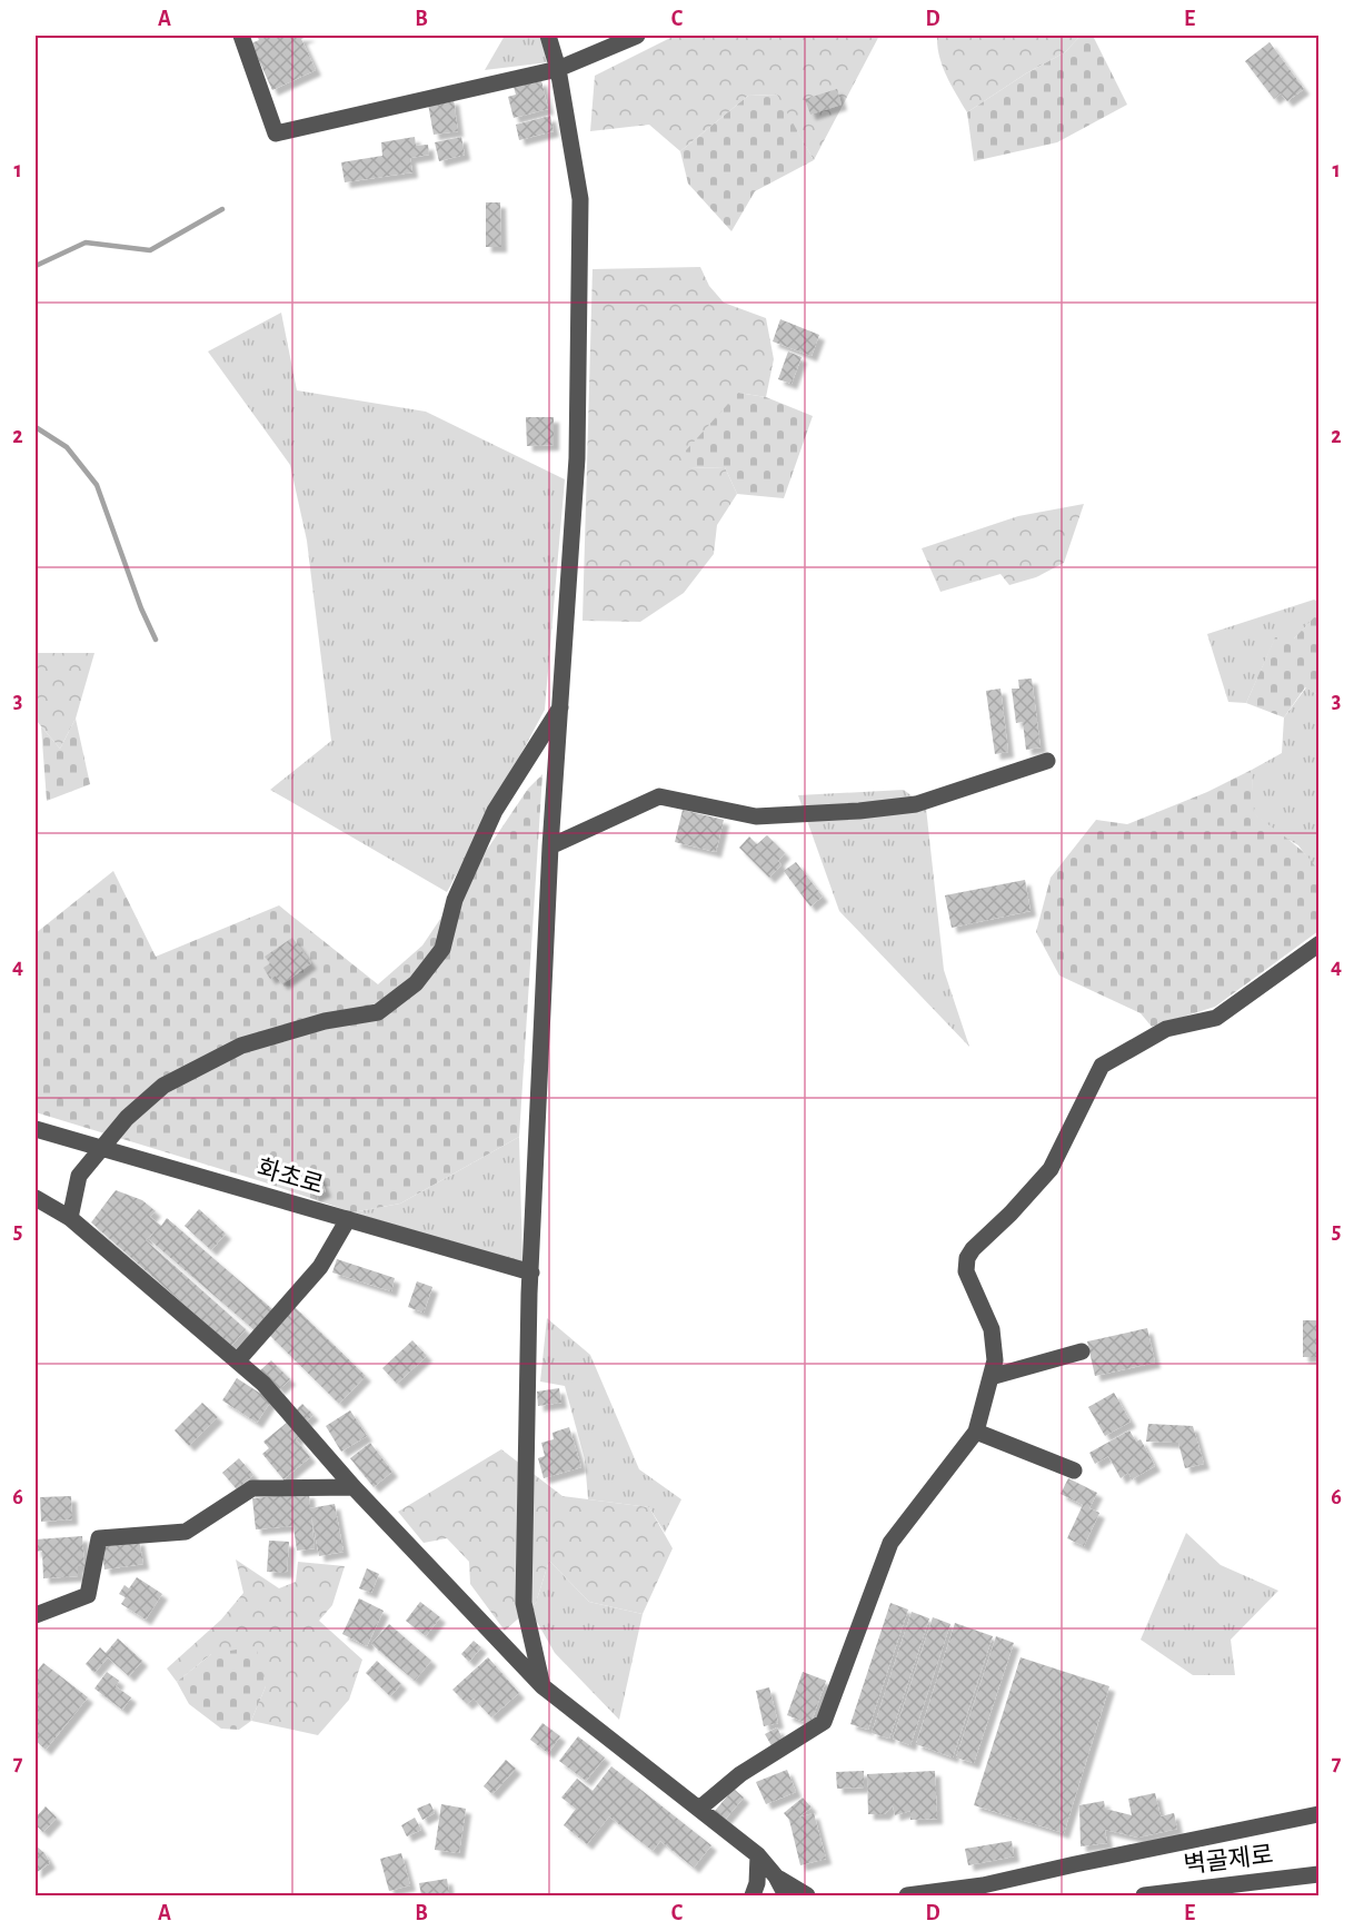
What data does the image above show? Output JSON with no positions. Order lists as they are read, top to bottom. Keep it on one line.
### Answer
{"streets":{"street":["화초로","벽골제로"]},"grid":{"columns":["A","B","C","D","E"],"rows":["1","2","3","4","5","6","7"]}}
